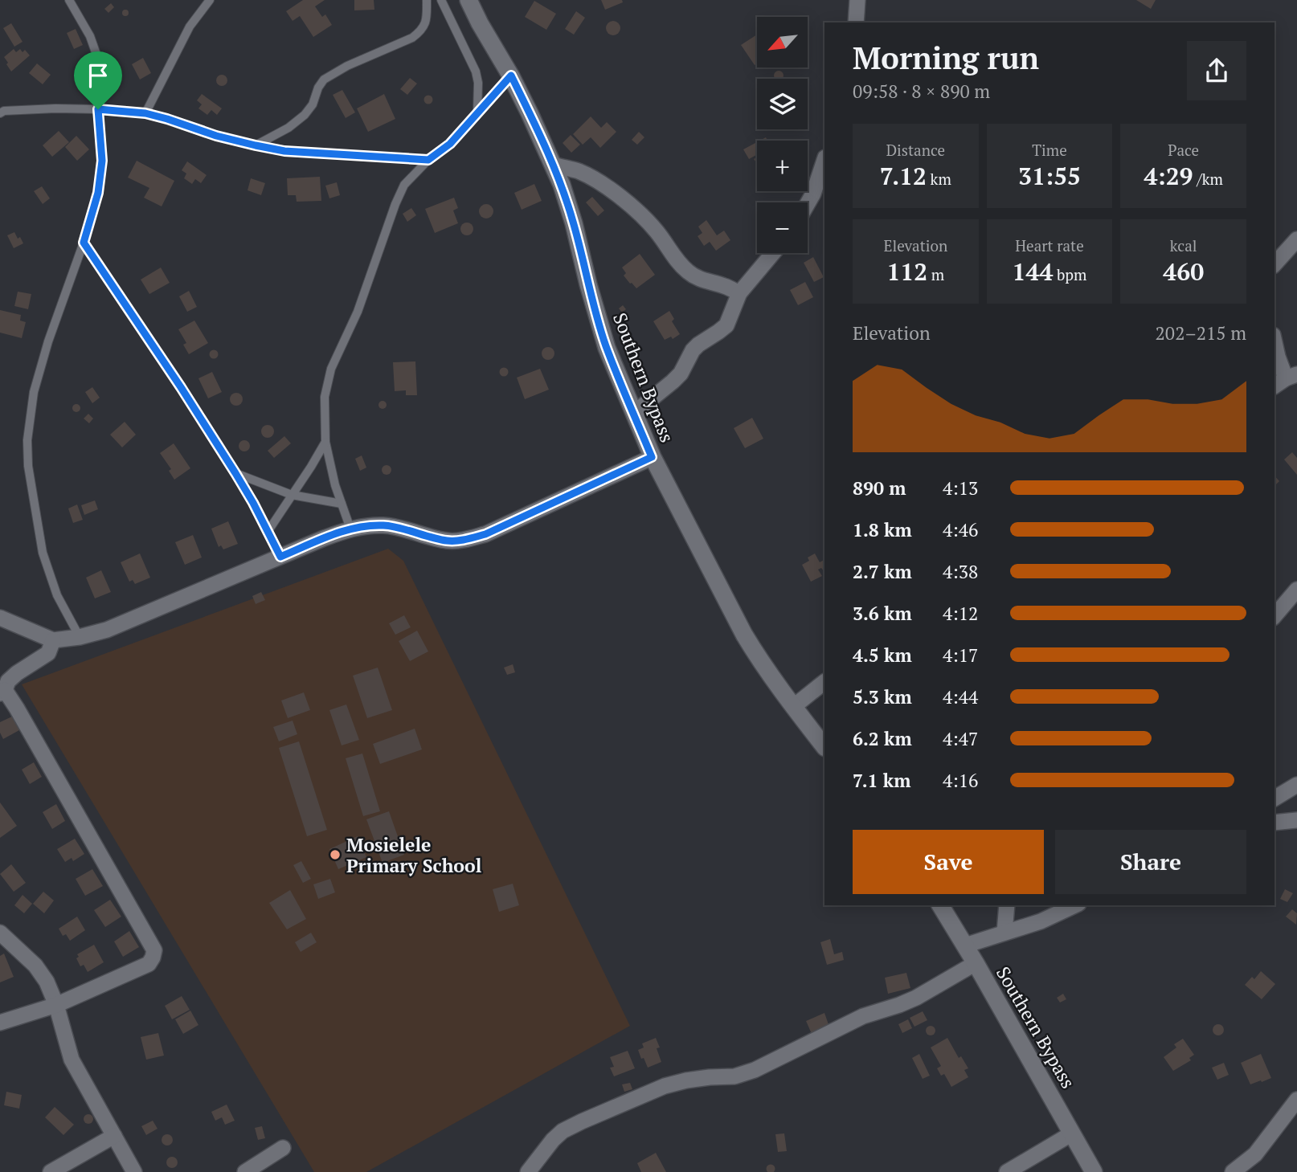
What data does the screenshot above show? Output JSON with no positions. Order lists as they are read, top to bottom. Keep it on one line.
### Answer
{"streets":{"street":["Southern Bypass"]},"places":["Mosielele Primary School"],"north":"bottom left","page":{"map_buttons":["+","−"],"heading":["Morning run","09:58 · 8 × 890 m"],"stats":[["Distance","7.12 km"],["Time","31:55"],["Pace","4:29 /km"],["Elevation","112 m"],["Heart rate","144 bpm"],["kcal","460"]],"chart":["Elevation","202–215 m"],"list":[{"name":"890 m","note":"4:13"},{"name":"1.8 km","note":"4:46"},{"name":"2.7 km","note":"4:38"},{"name":"3.6 km","note":"4:12"},{"name":"4.5 km","note":"4:17"},{"name":"5.3 km","note":"4:44"},{"name":"6.2 km","note":"4:47"},{"name":"7.1 km","note":"4:16"}],"buttons":["Save","Share"]}}
